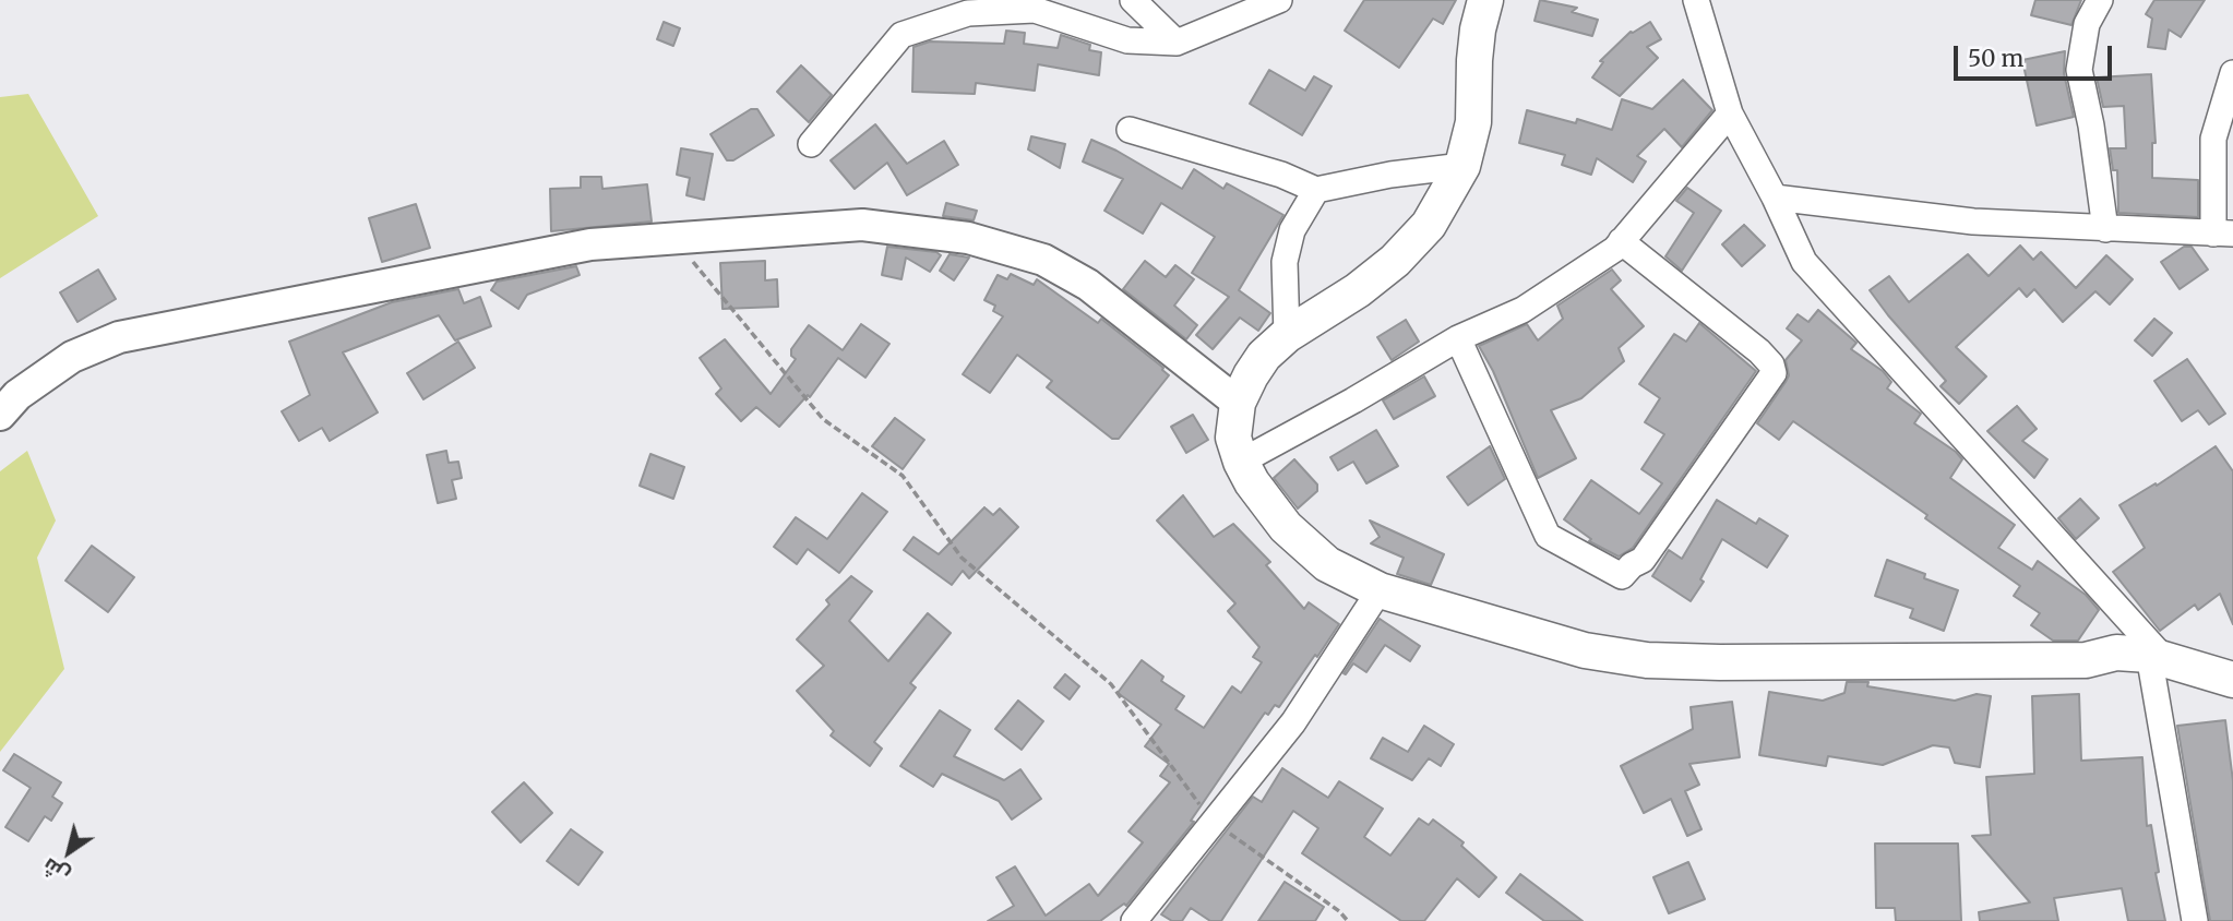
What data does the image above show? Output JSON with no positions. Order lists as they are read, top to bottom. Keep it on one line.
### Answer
{"scale_bar":"50 m","north":"bottom left"}
